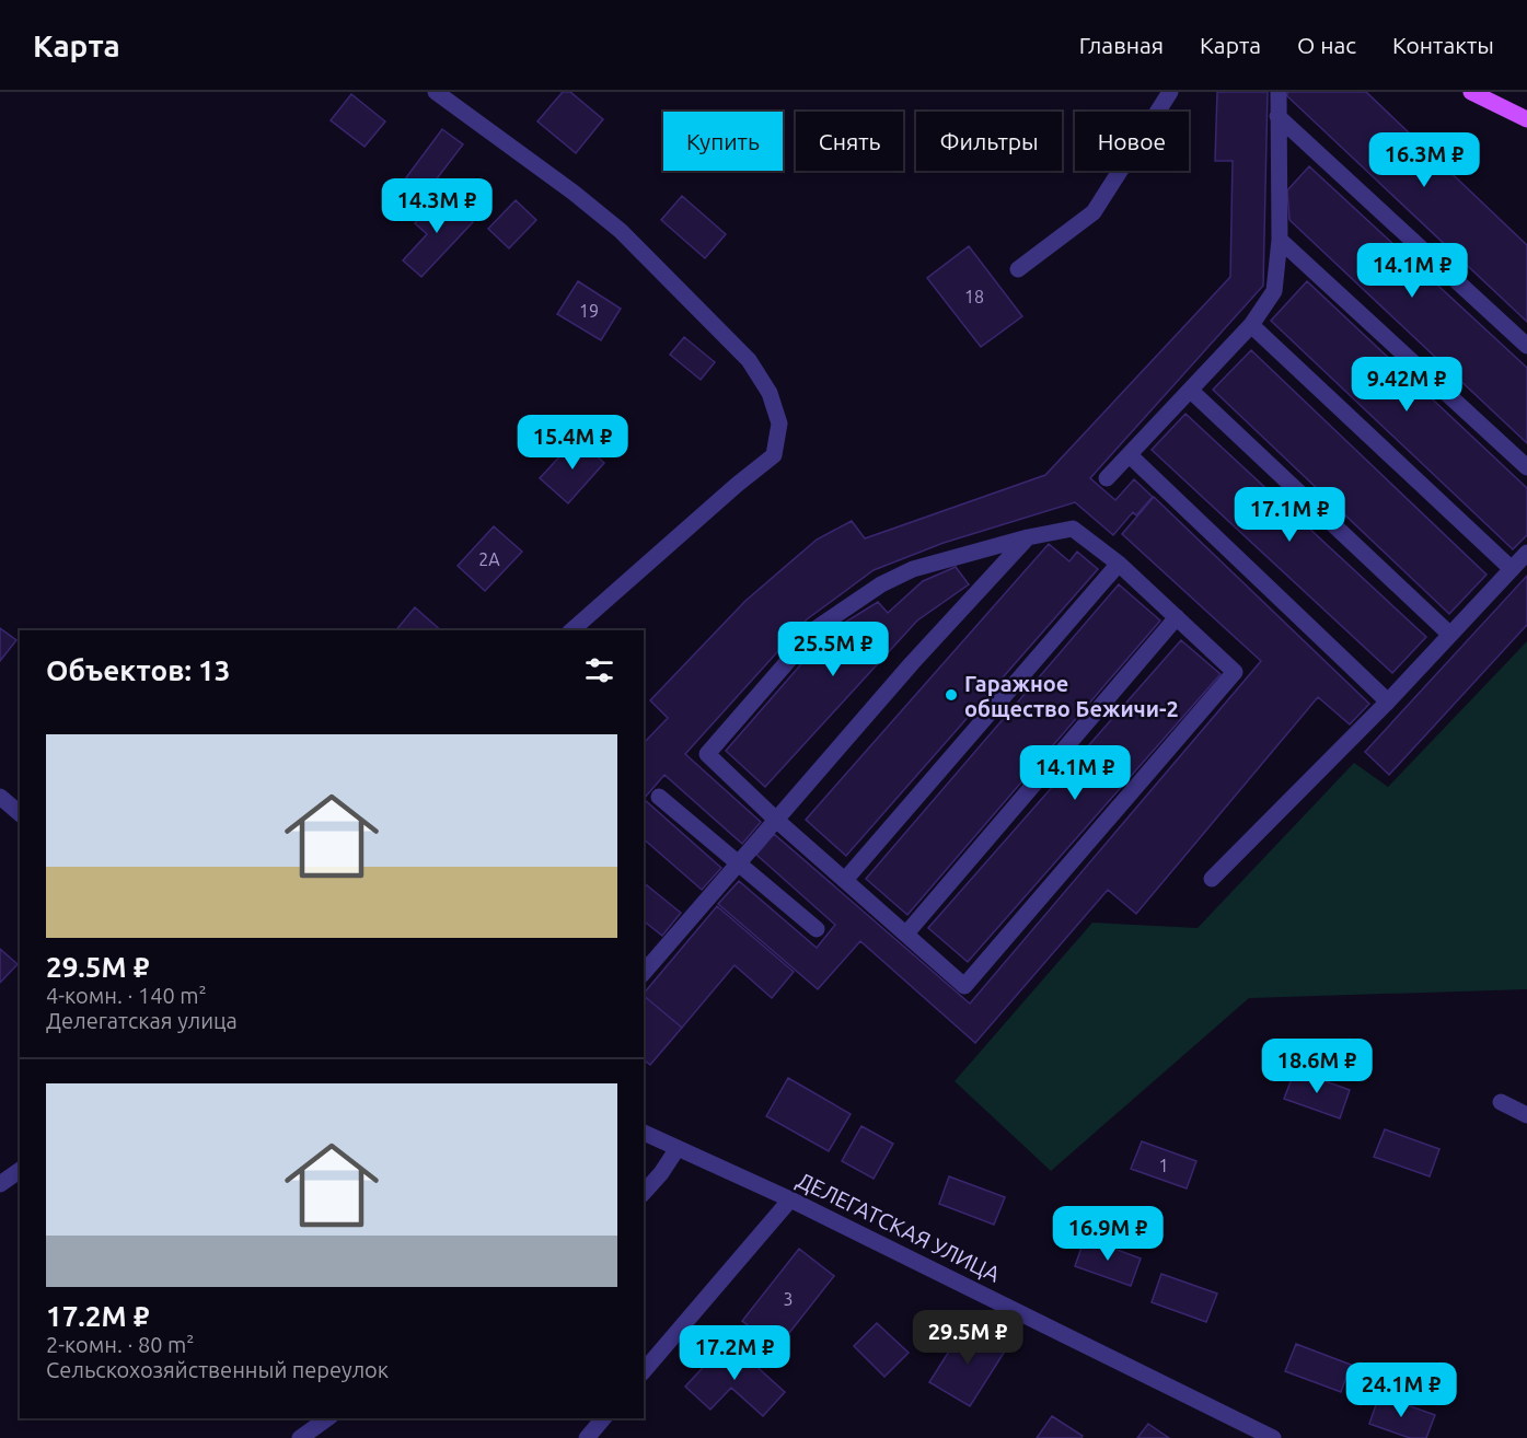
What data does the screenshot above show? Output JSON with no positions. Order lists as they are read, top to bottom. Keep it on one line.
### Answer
{"streets":{"street":["ДЕЛЕГАТСКАЯ УЛИЦА"]},"places":["Гаражное общество Бежичи-2"],"house_numbers":["18","19","2А","1","3"],"page":{"header":"Карта","nav":["Главная","Карта","О нас","Контакты"],"chip":["Купить","Снять","Фильтры","Новое"],"price":["16.3M ₽","14.3M ₽","14.1M ₽","9.42M ₽","15.4M ₽","17.1M ₽","25.5M ₽","14.1M ₽","18.6M ₽","16.9M ₽","29.5M ₽","17.2M ₽","24.1M ₽"],"heading":"Объектов: 13","list":[{"name":"29.5M ₽","note":"4-комн. · 140 m² · Делегатская улица"},{"name":"17.2M ₽","note":"2-комн. · 80 m² · Сельскохозяйственный переулок"}]}}
